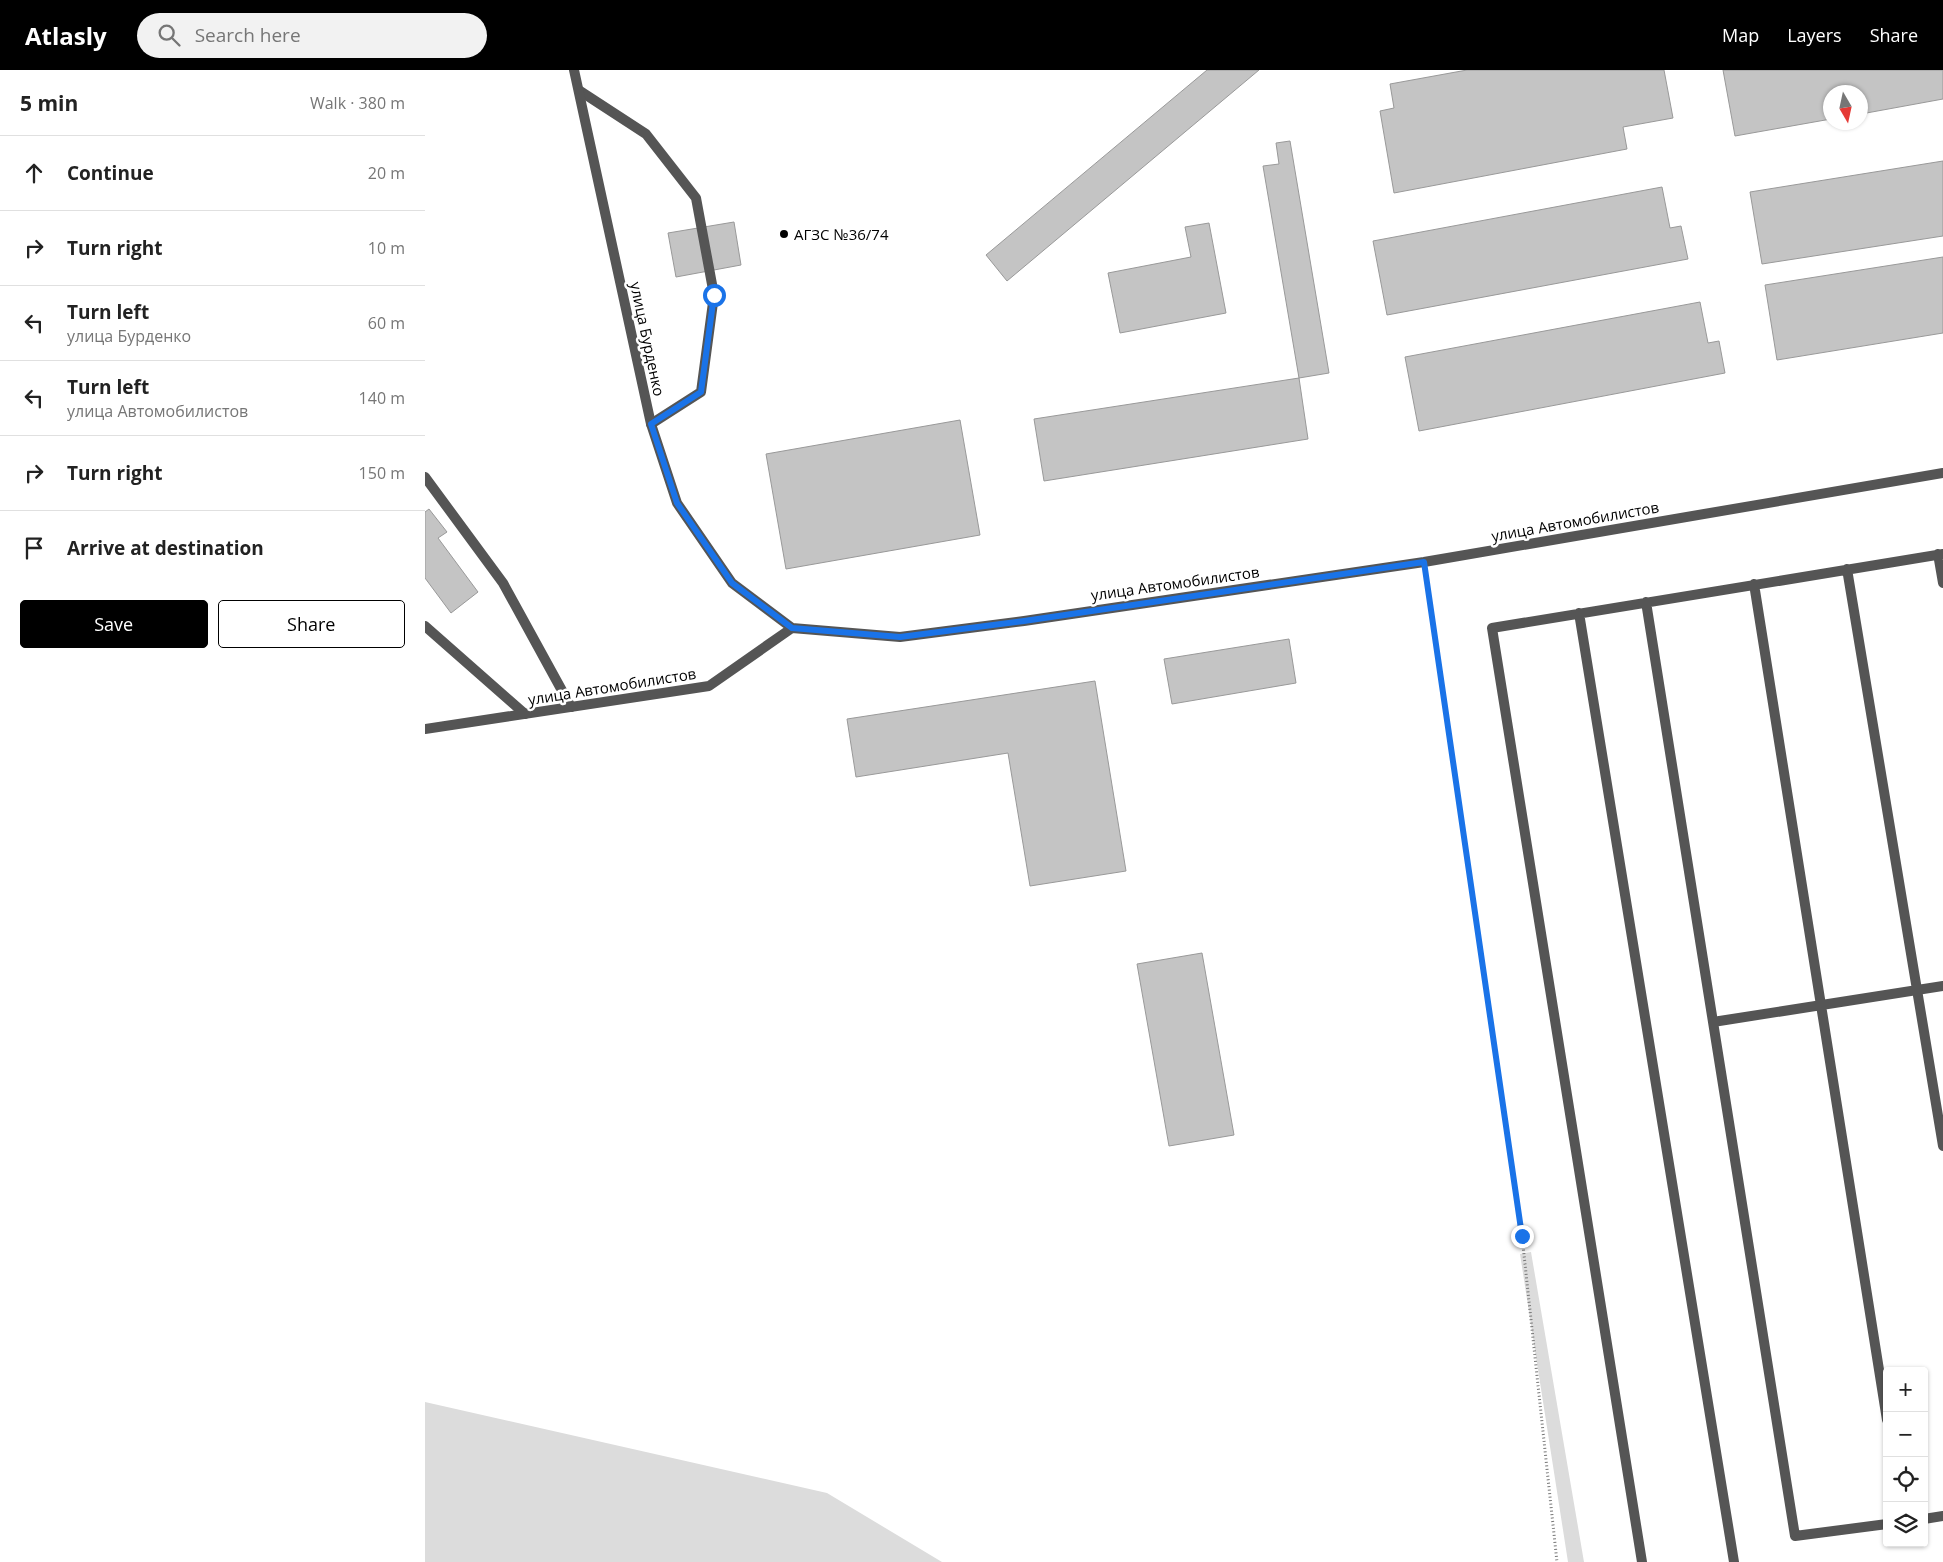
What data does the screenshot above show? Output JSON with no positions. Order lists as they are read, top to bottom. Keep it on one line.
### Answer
{"streets":{"street":["улица Бурденко","улица Автомобилистов"]},"crossings":[["улица Бурденко","улица Автомобилистов"]],"places":["АГЗС №36/74"],"north":"bottom","page":{"header":"Atlasly","search":"Search here","nav":["Map","Layers","Share"],"heading":["5 min","Walk · 380 m"],"list":[["Continue","20 m"],["Turn right","10 m"],["Turn left","улица Бурденко","60 m"],["Turn left","улица Автомобилистов","140 m"],["Turn right","150 m"],"Arrive at destination"],"buttons":["Save","Share"],"map_buttons":["+","−"]}}
